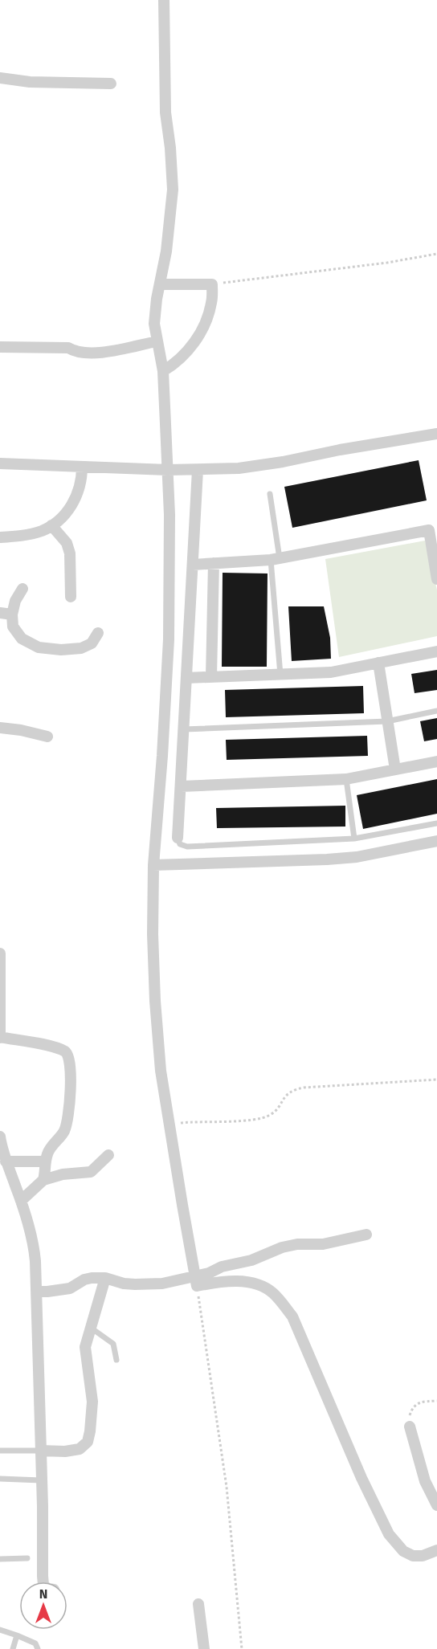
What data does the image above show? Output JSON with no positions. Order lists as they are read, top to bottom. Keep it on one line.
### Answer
{"north":"top"}
